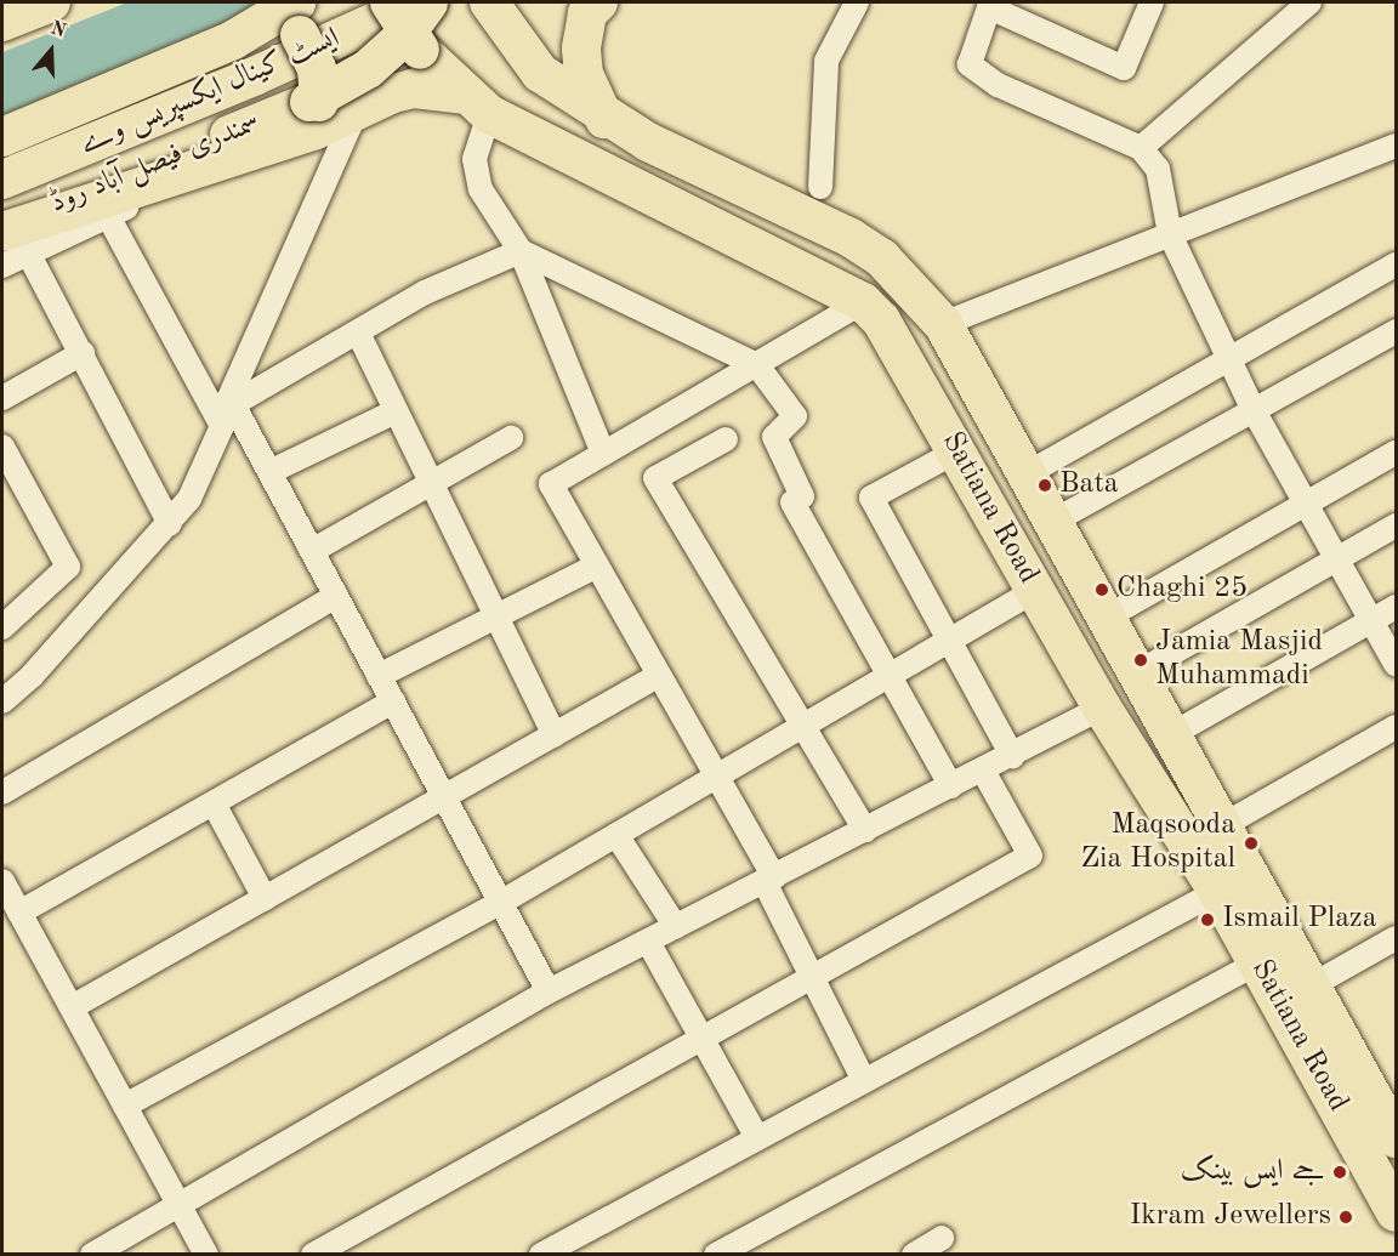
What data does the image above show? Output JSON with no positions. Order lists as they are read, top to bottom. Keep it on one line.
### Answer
{"streets":{"main road":["ایسٹ کینال ایکسپریس وے","سمندری فیصل آباد روڈ","Satiana Road"]},"places":["Bata","Chaghi 25","Jamia Masjid Muhammadi","Maqsooda Zia Hospital","Ismail Plaza","جے ایس بینک","Ikram Jewellers"],"north":"top"}
